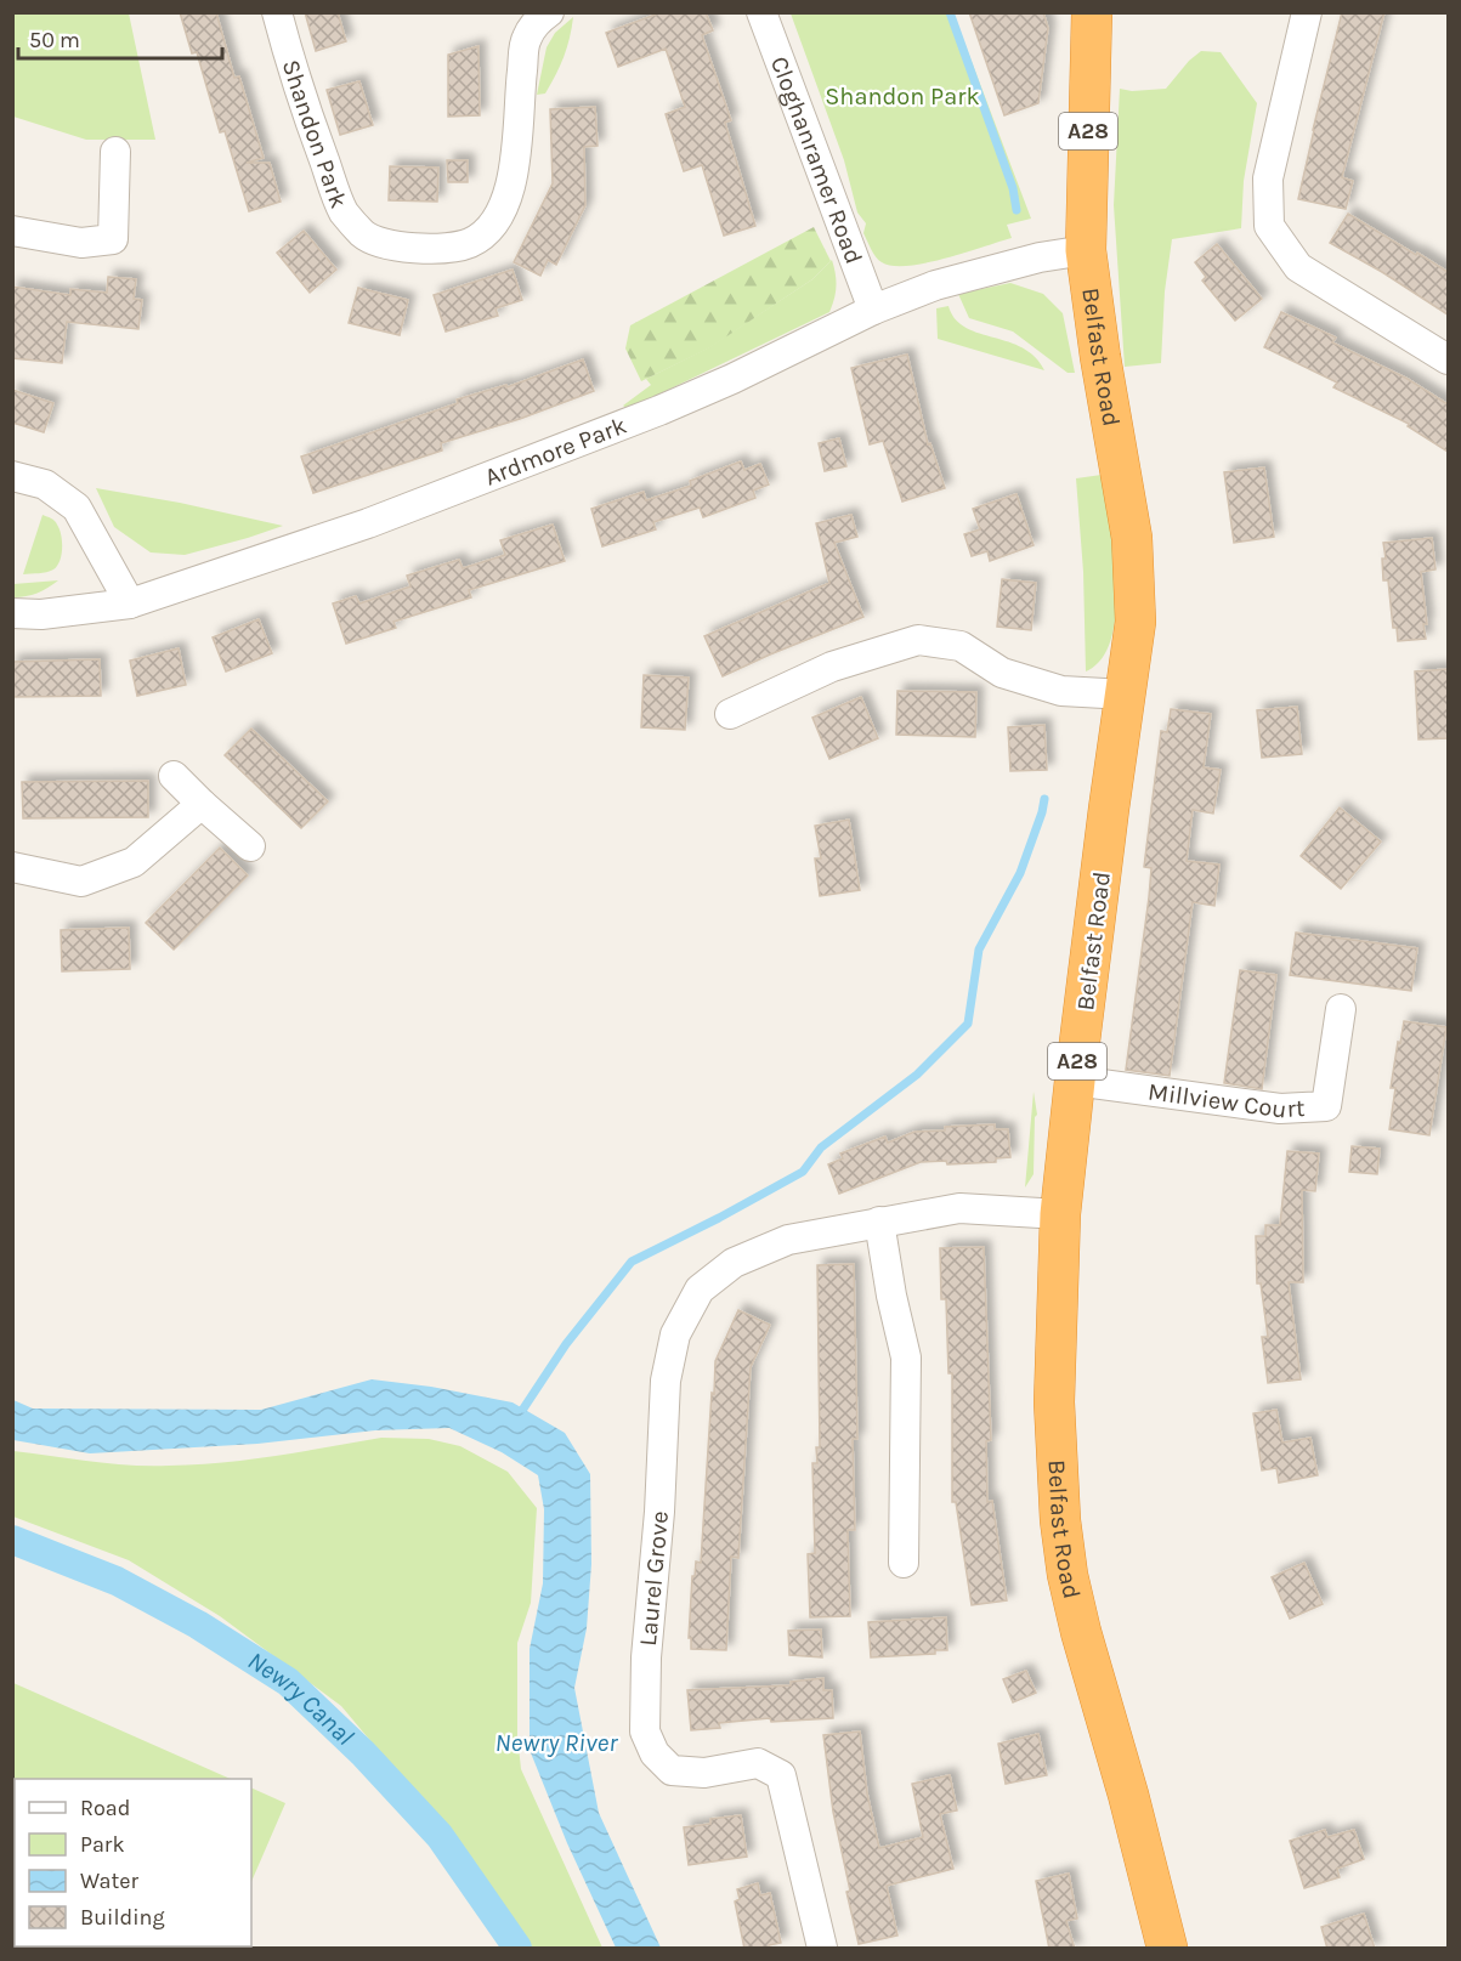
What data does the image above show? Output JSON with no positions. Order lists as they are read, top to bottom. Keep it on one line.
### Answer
{"streets":{"highway":["A28","Belfast Road"],"street":["Shandon Park","Cloghanramer Road","Ardmore Park","Millview Court","Laurel Grove"]},"crossings":[["Cloghanramer Road","Ardmore Park"],["Belfast Road","Ardmore Park"],["Belfast Road","Millview Court"],["Belfast Road","Laurel Grove"]],"water":["Newry Canal","Newry River"],"parks":["Shandon Park"],"legend":["Road","Park","Water","Building"],"scale_bar":"50 m"}
